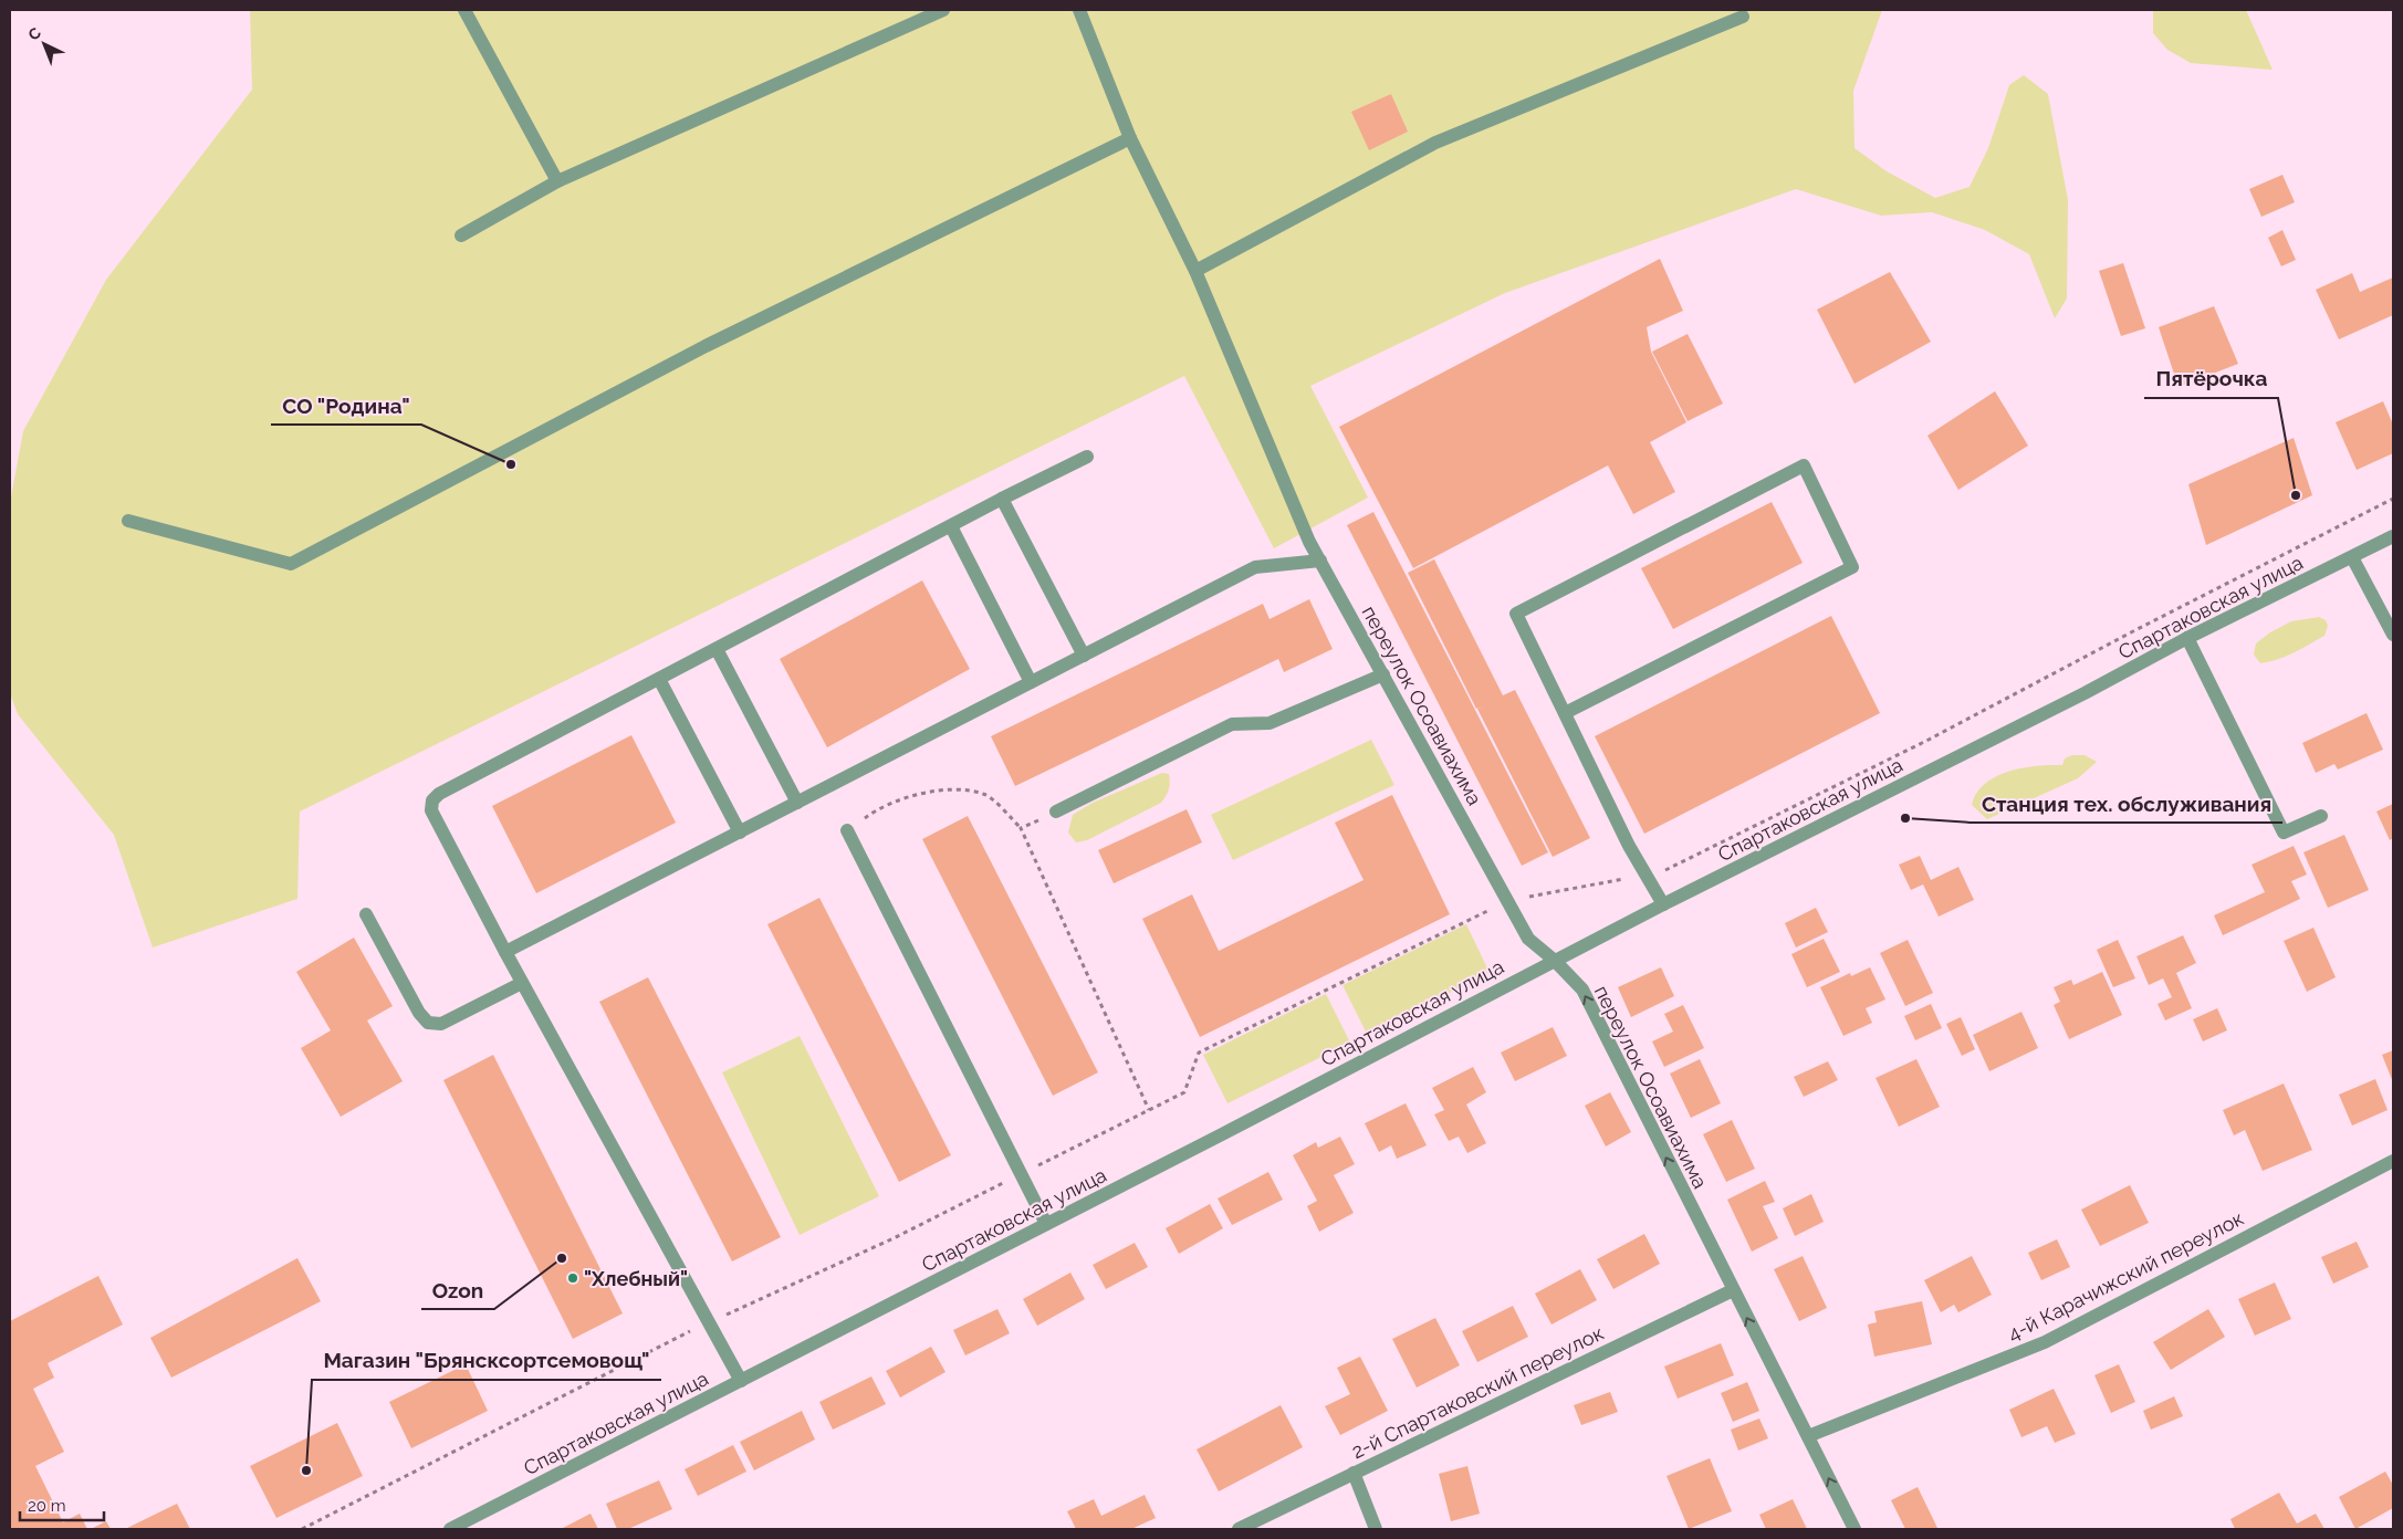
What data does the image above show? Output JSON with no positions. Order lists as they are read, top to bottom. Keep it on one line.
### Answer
{"streets":{"street":["Спартаковская улица","переулок Осоавиахима","4-й Карачижский переулок","2-й Спартаковский переулок"]},"crossings":[["Спартаковская улица","переулок Осоавиахима"],["переулок Осоавиахима","4-й Карачижский переулок"],["переулок Осоавиахима","2-й Спартаковский переулок"]],"one_way":["переулок Осоавиахима"],"places":["СО \"Родина\"","Пятёрочка","Станция тех. обслуживания","Ozon","\"Хлебный\"","Магазин \"Брянсксортсемовощ\""],"scale_bar":"20 m","north":"top left"}
